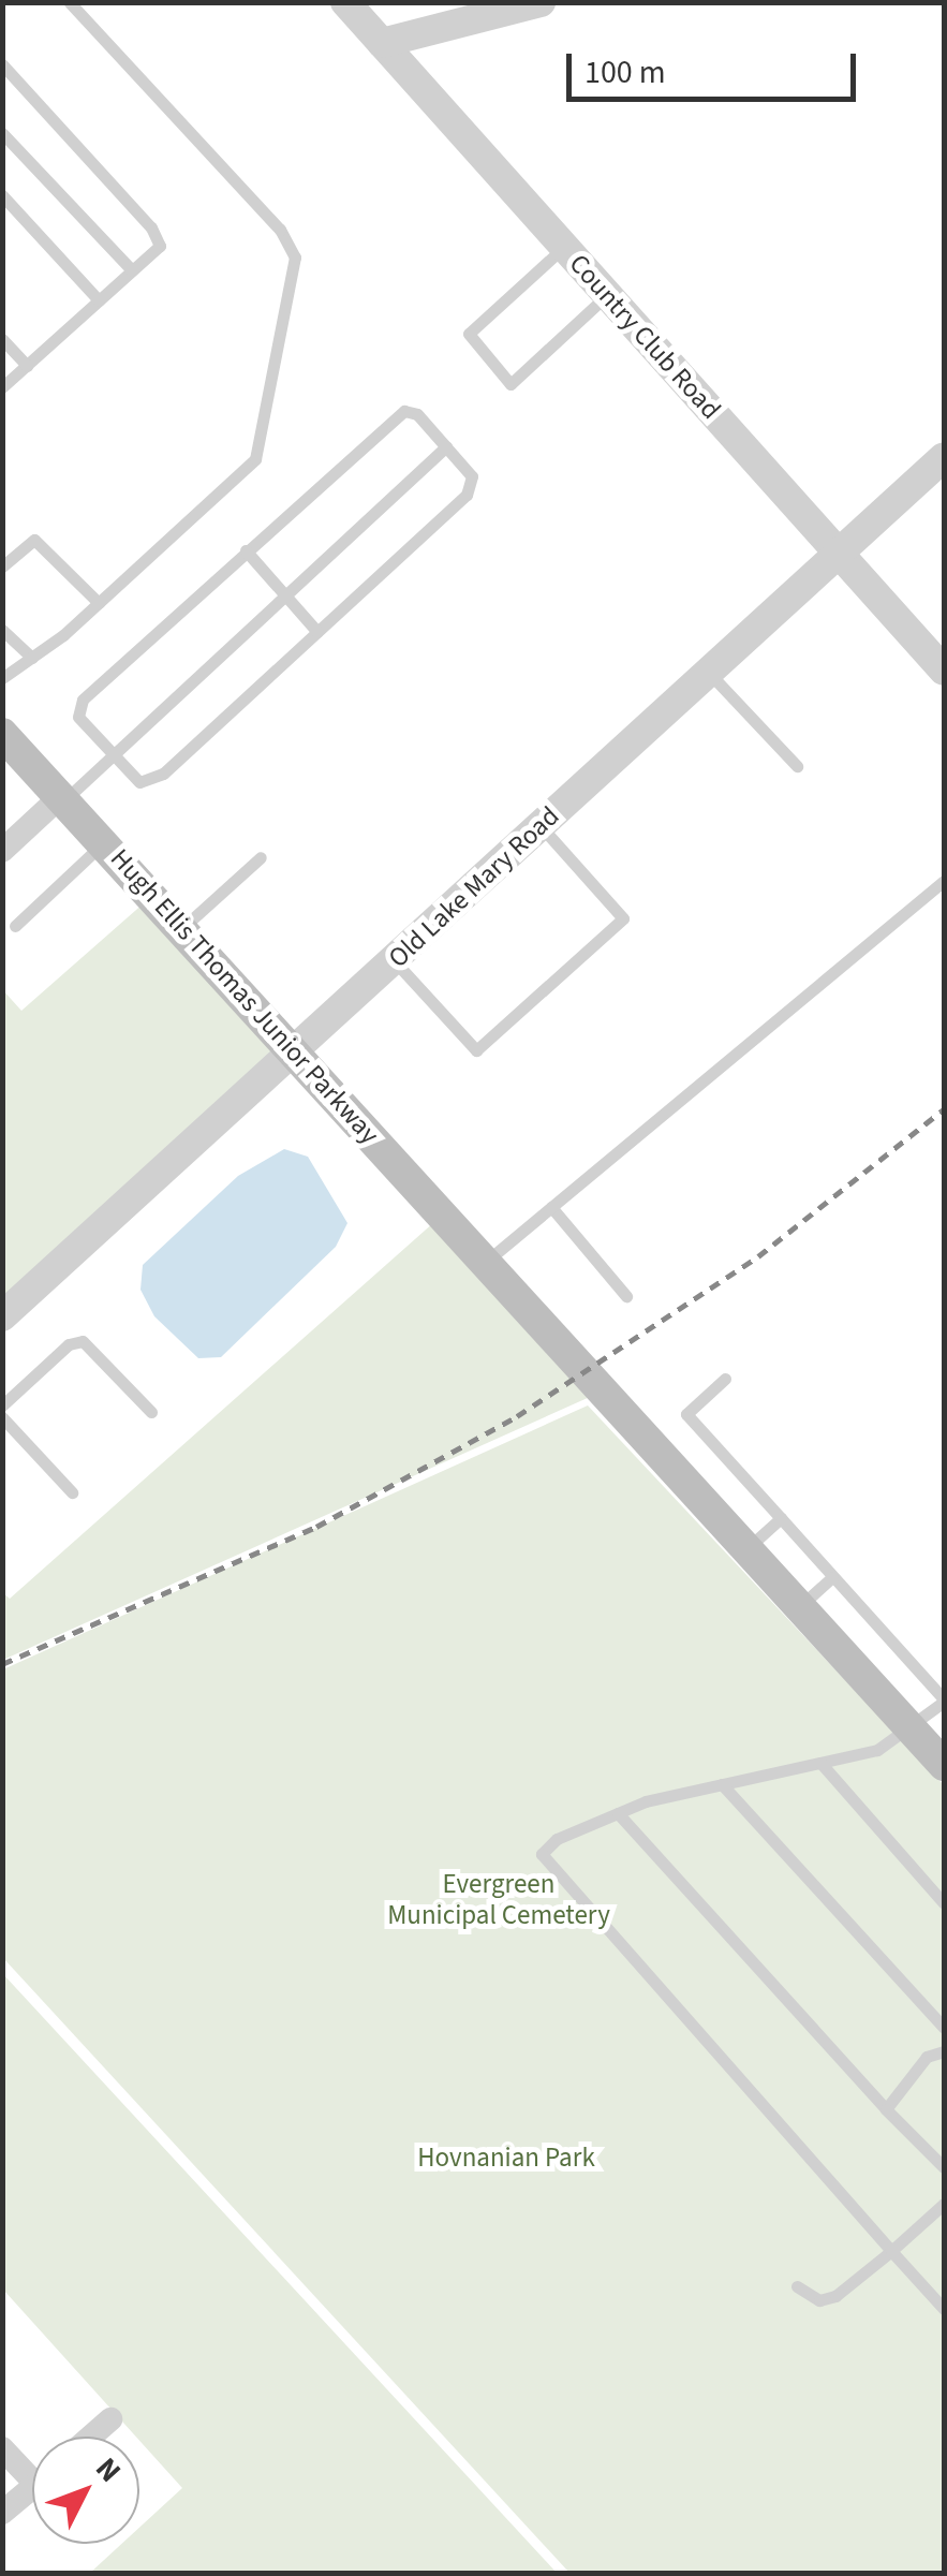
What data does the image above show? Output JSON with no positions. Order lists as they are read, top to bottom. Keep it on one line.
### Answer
{"streets":{"main road":["Hugh Ellis Thomas Junior Parkway"],"street":["Country Club Road","Old Lake Mary Road"]},"crossings":[["Country Club Road","Old Lake Mary Road"],["Old Lake Mary Road","Hugh Ellis Thomas Junior Parkway"]],"parks":["Evergreen Municipal Cemetery","Hovnanian Park"],"scale_bar":"100 m","north":"top right"}
